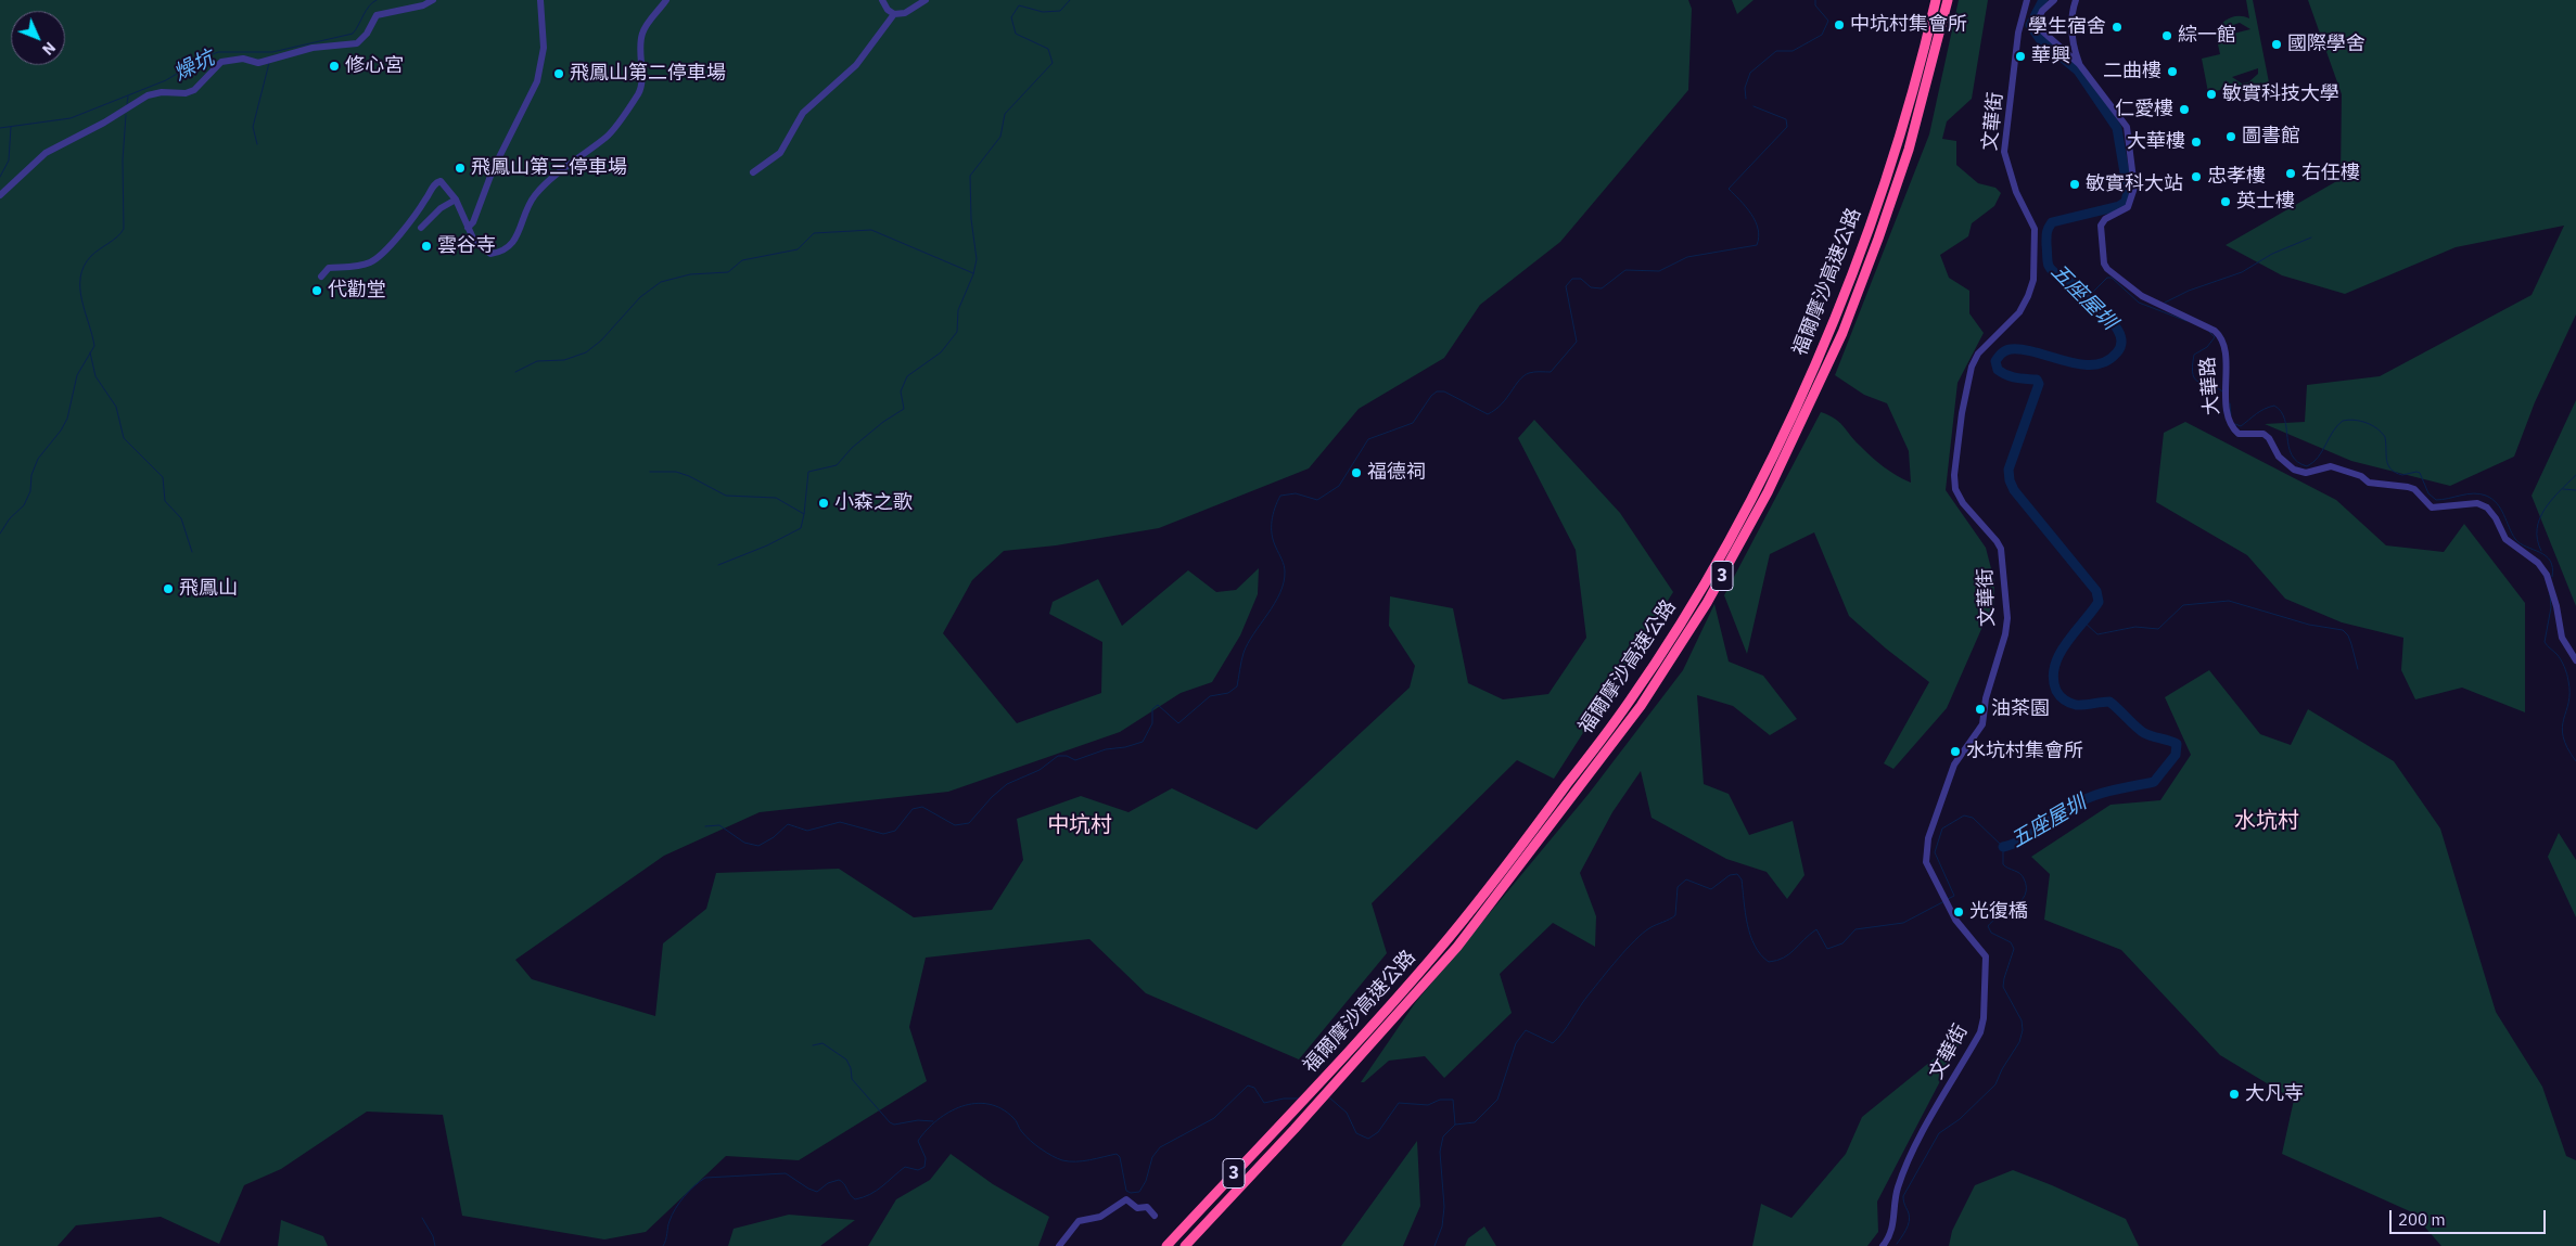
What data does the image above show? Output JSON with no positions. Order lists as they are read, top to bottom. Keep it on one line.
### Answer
{"streets":{"highway":["福爾摩沙高速公路","3"],"street":["文華街","大華路"]},"districts":["水坑村","中坑村"],"water":["燥坑","五座屋圳"],"places":["中坑村集會所","學生宿舍","綜一館","國際學舍","華興","修心宮","二曲樓","飛鳳山第二停車場","敏實科技大學","仁愛樓","圖書館","大華樓","飛鳳山第三停車場","右任樓","忠孝樓","敏實科大站","英士樓","雲谷寺","代勸堂","福德祠","小森之歌","飛鳳山","油茶園","水坑村集會所","光復橋","大凡寺"],"scale_bar":"200 m","north":"bottom right"}
